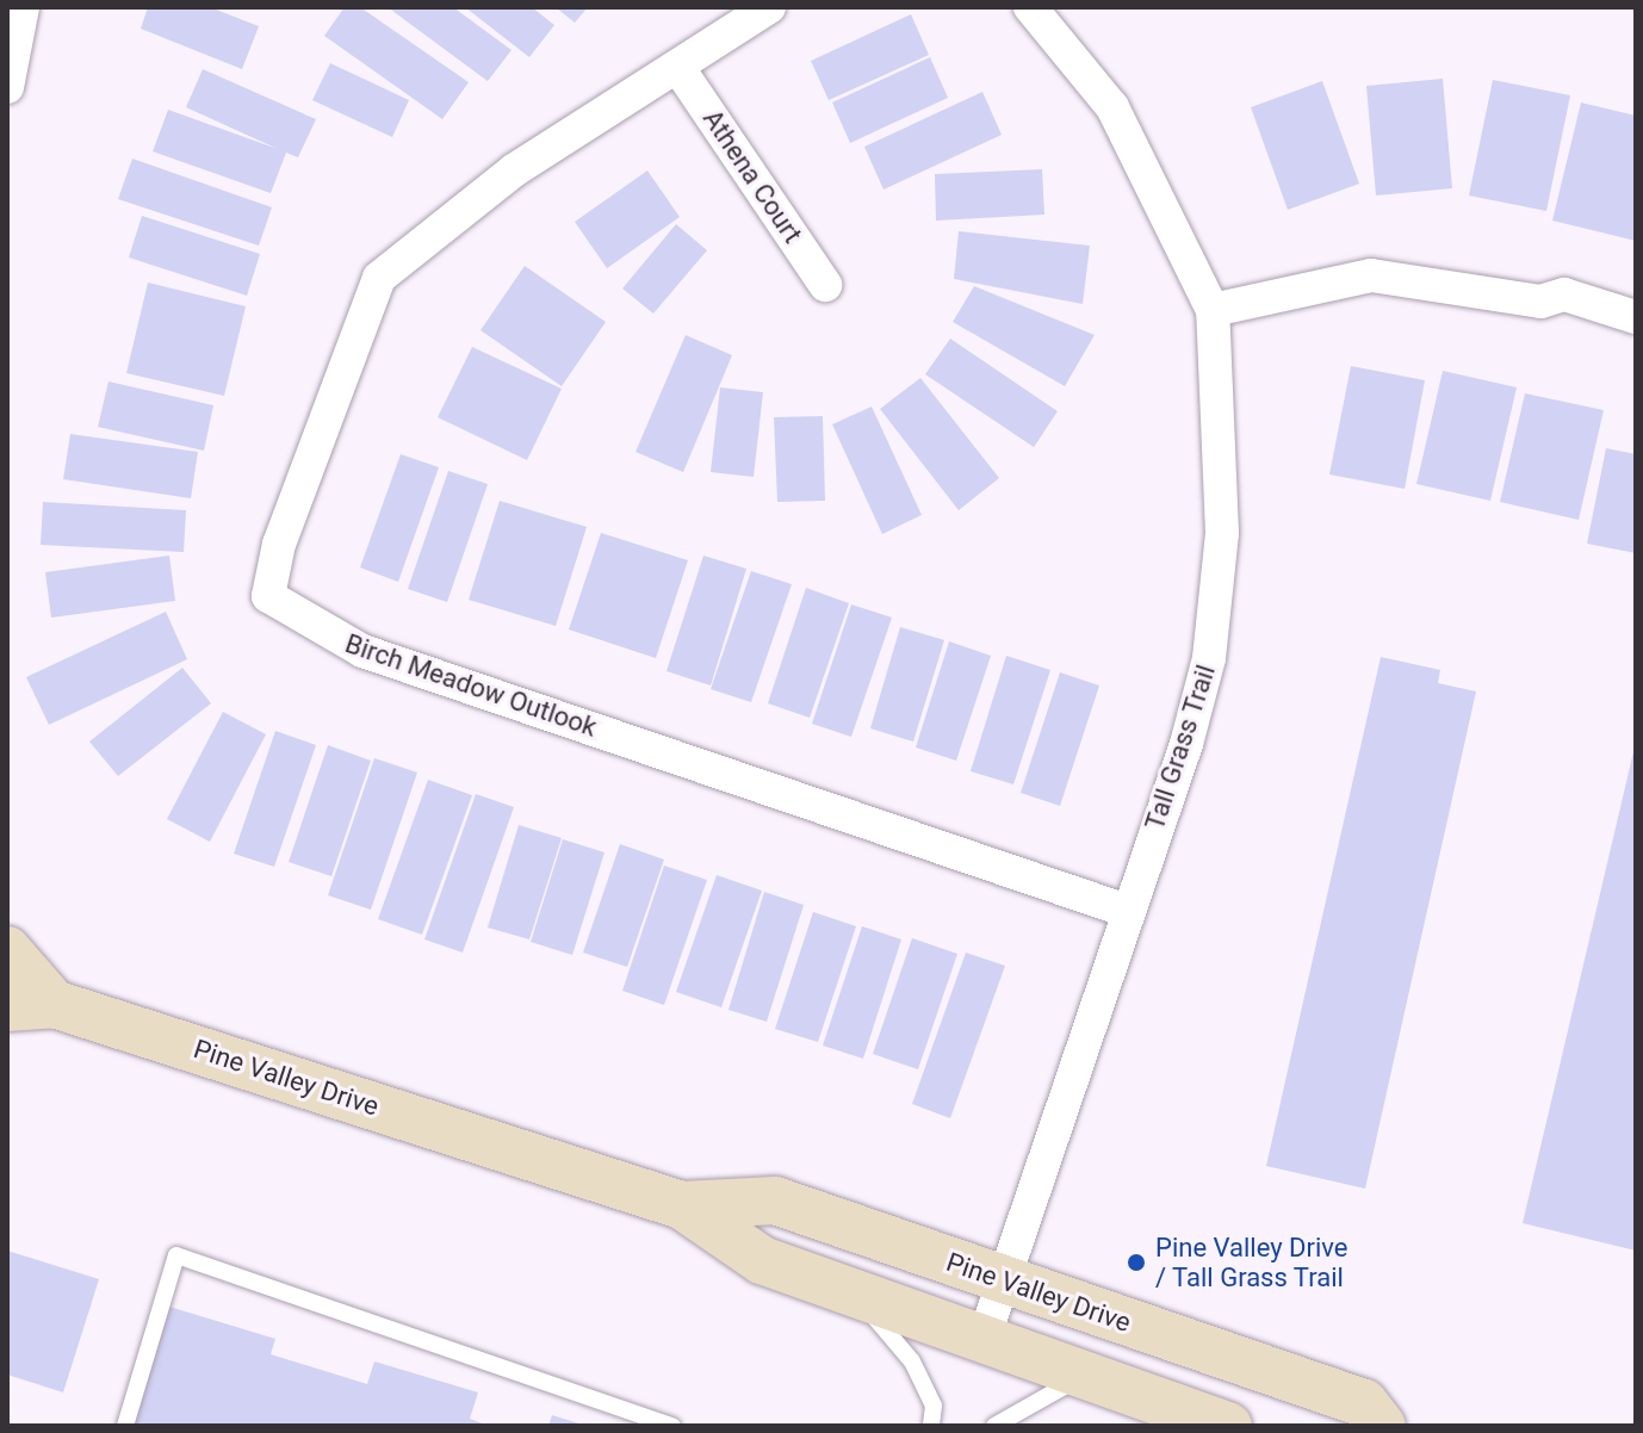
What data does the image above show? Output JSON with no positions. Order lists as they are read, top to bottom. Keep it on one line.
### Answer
{"streets":{"main road":["Pine Valley Drive"],"street":["Athena Court","Birch Meadow Outlook","Tall Grass Trail"]},"crossings":[["Athena Court","Birch Meadow Outlook"],["Birch Meadow Outlook","Tall Grass Trail"],["Tall Grass Trail","Pine Valley Drive"]],"places":["Pine Valley Drive / Tall Grass Trail"]}
